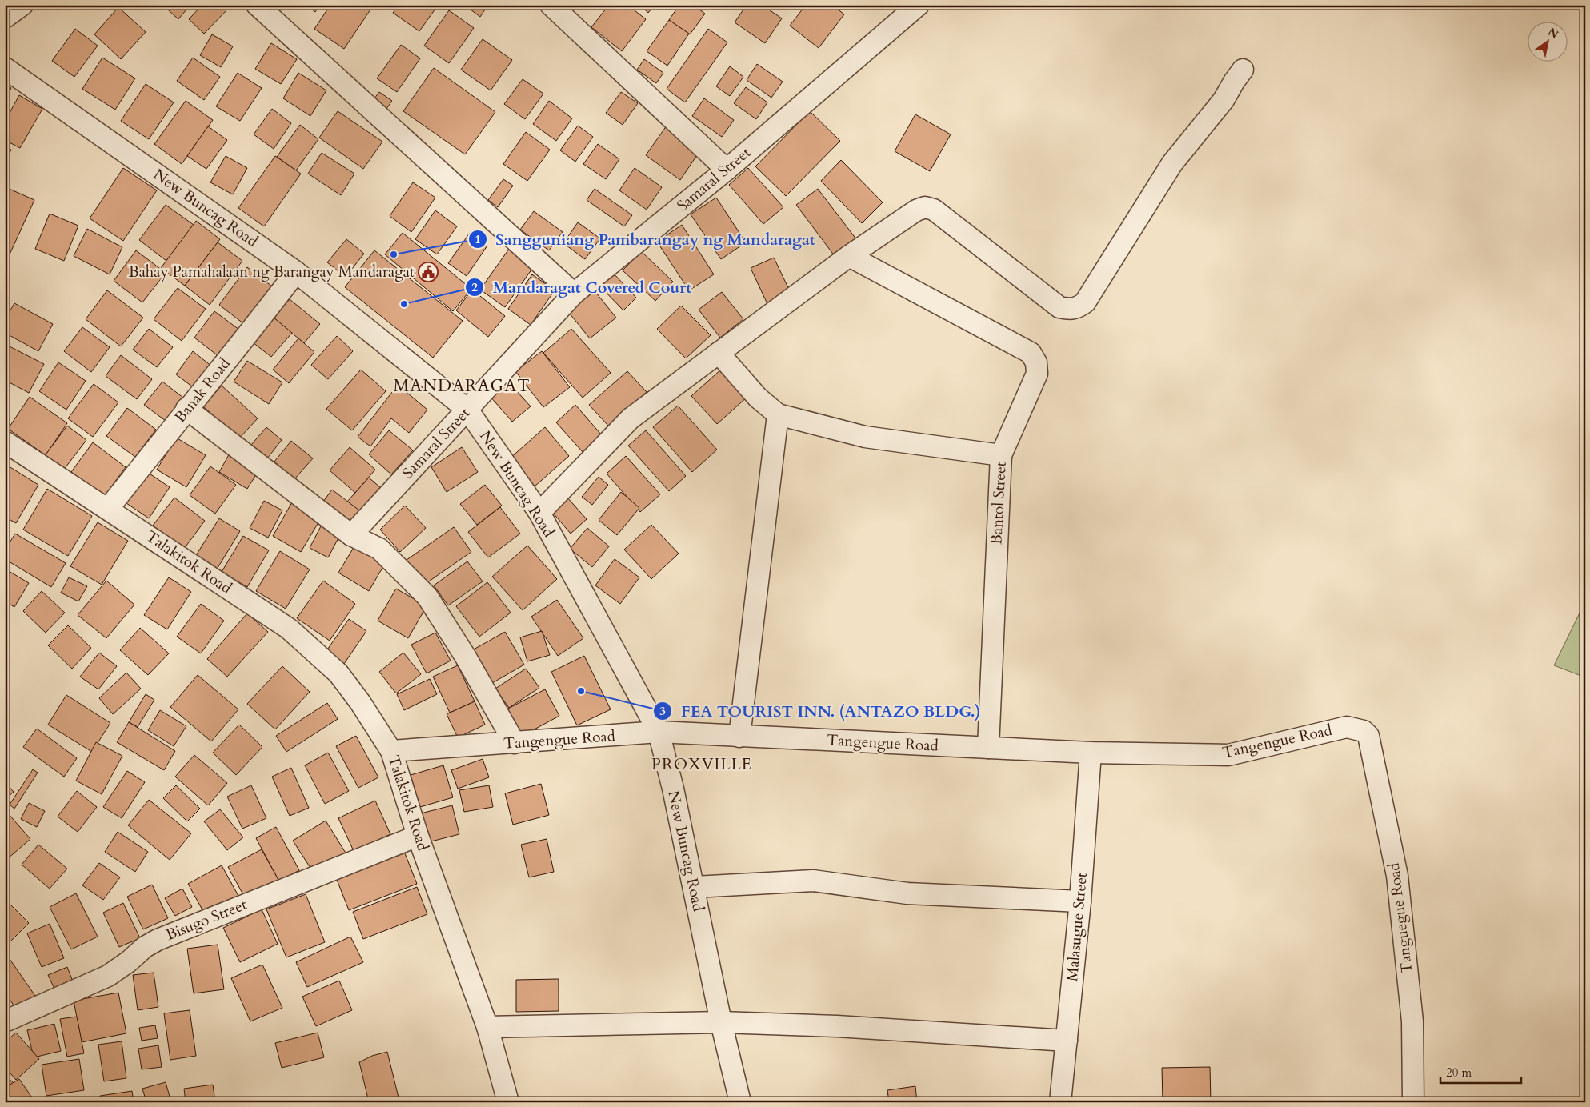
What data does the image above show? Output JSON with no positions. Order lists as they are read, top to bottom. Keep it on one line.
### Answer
{"streets":{"street":["Samaral Street","New Buncag Road","Banak Road","Bantol Street","Talakitok Road","Tangengue Road","Tanguegue Road","Bisugo Street","Malasugue Street"]},"crossings":[["Samaral Street","New Buncag Road"],["New Buncag Road","Banak Road"],["New Buncag Road","Tangengue Road"],["Banak Road","Talakitok Road"],["Bantol Street","Tangengue Road"],["Talakitok Road","Tangengue Road"],["Talakitok Road","Bisugo Street"],["Tangengue Road","Tanguegue Road"],["Tangengue Road","Malasugue Street"]],"districts":["MANDARAGAT","PROXVILLE"],"places":{"other":["Sangguniang Pambarangay ng Mandaragat","Mandaragat Covered Court","FEA TOURIST INN. (ANTAZO BLDG.)"],"public building":["Bahay Pamahalaan ng Barangay Mandaragat"]},"scale_bar":"20 m","north":"top right"}
